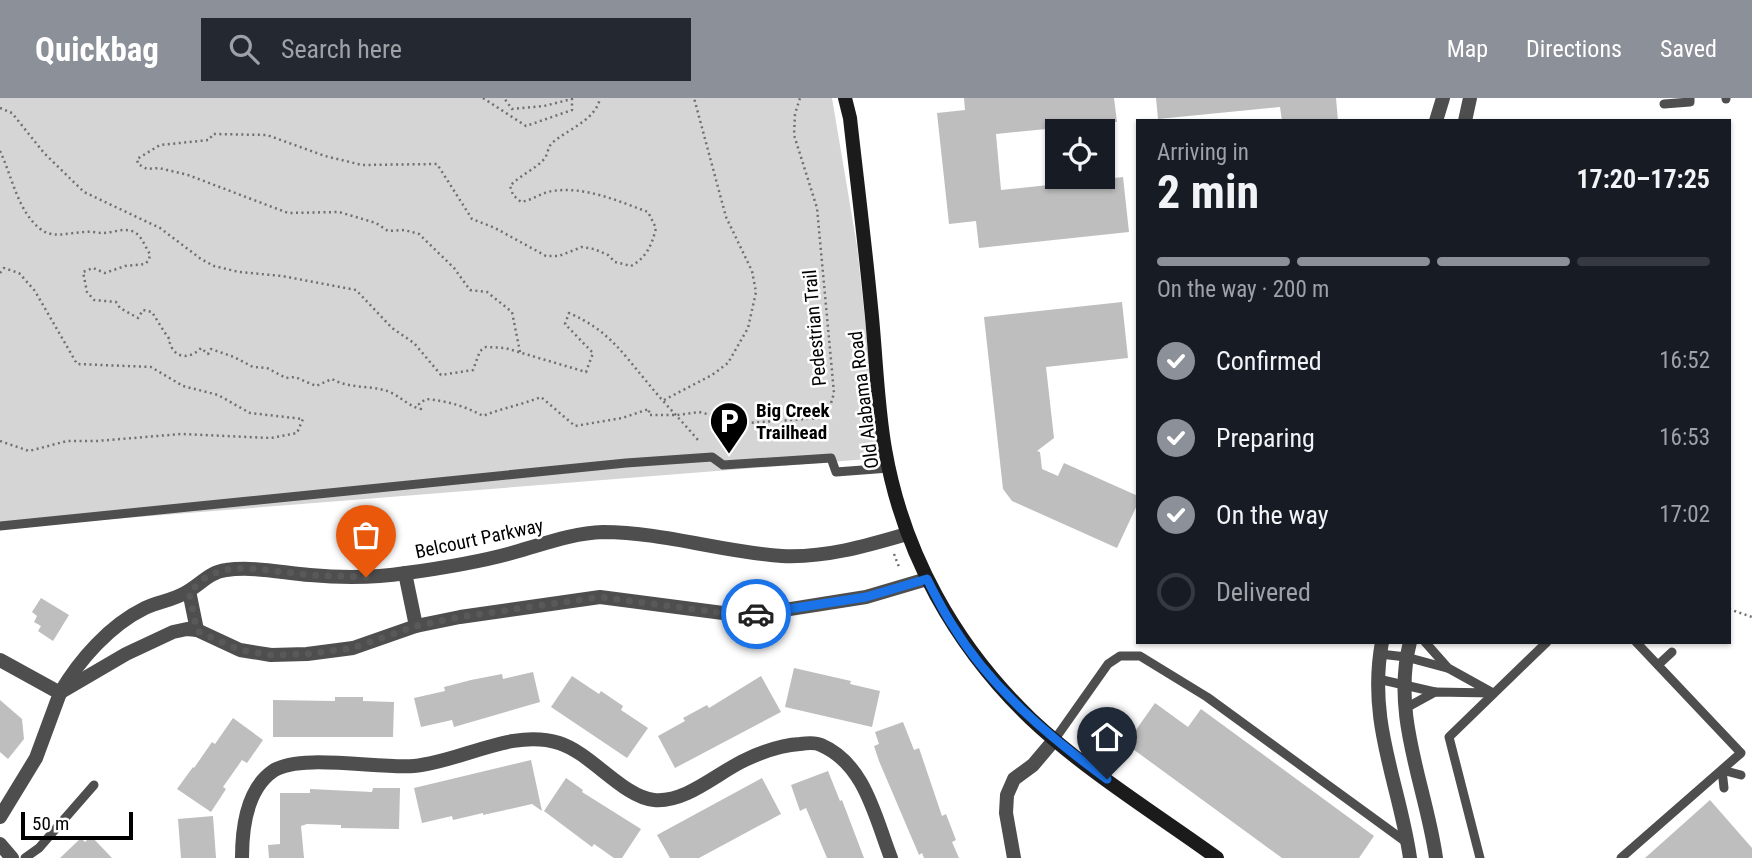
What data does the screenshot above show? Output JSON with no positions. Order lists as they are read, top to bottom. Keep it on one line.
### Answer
{"streets":{"main road":["Old Alabama Road"],"street":["Belcourt Parkway"],"path":["Pedestrian Trail"]},"crossings":[["Old Alabama Road","Belcourt Parkway"]],"places":{"parking":["Big Creek Trailhead"]},"scale_bar":"50 m","page":{"header":"Quickbag","search":"Search here","nav":["Map","Directions","Saved"],"heading":["2 min","Arriving in","17:20–17:25"],"bar":"On the way · 200 m","list":[["Confirmed","16:52"],["Preparing","16:53"],["On the way","17:02"],"Delivered"],"scale":"50 m"}}
